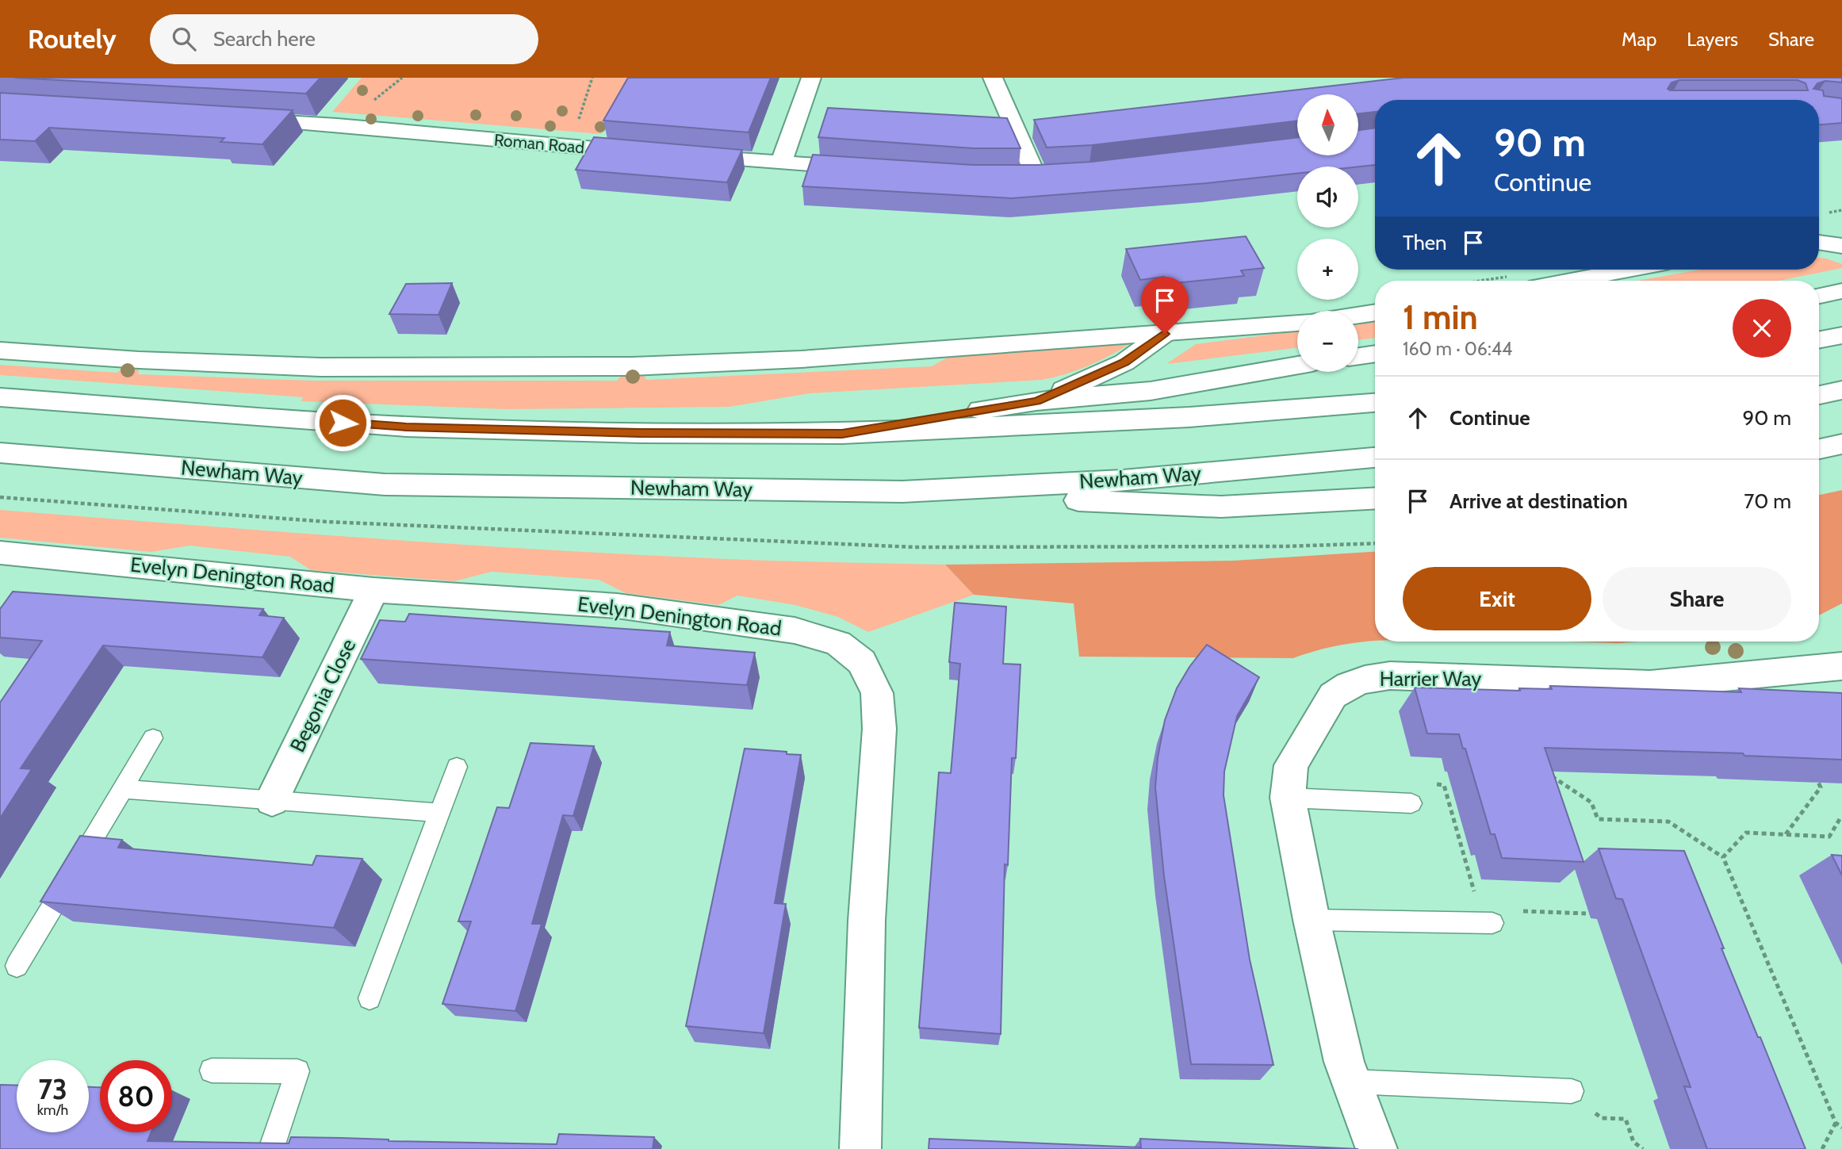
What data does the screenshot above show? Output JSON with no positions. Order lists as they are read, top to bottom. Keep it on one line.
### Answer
{"streets":{"main road":["Roman Road","Newham Way","Evelyn Denington Road","Harrier Way","Begonia Close"]},"crossings":[["Evelyn Denington Road","Begonia Close"]],"north":"top","page":{"header":"Routely","search":"Search here","nav":["Map","Layers","Share"],"map_buttons":["+","−"],"turn":["90 m","Continue"],"then":"Then","heading":["1 min","160 m · 06:44"],"list":[{"name":"Continue","value":"90 m"},{"name":"Arrive at destination","value":"70 m"}],"buttons":["Exit","Share"],"speed":"73 km/h","limit":"80"}}
